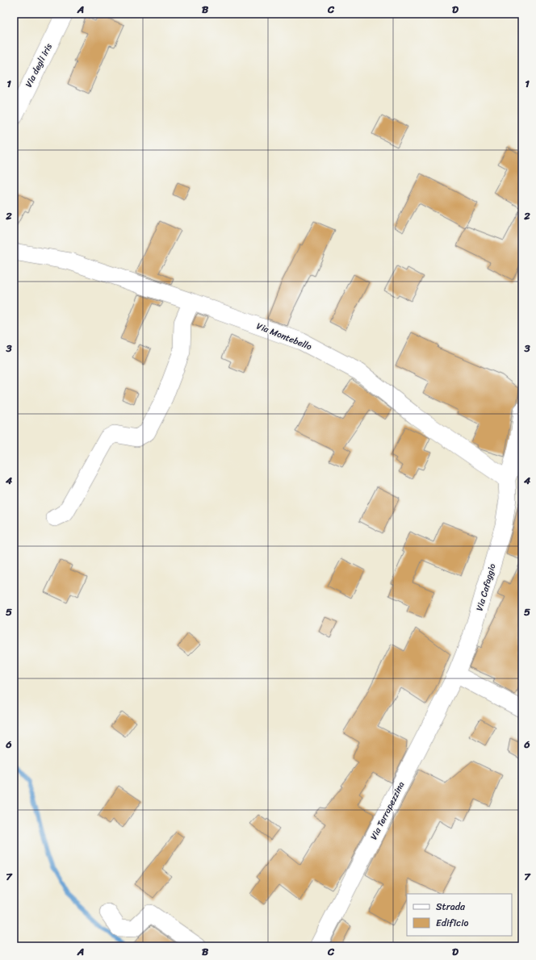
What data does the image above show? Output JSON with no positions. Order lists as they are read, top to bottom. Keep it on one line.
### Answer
{"streets":{"street":["Via degli iris","Via Montebello","Via Cafaggio","Via Terrapezzina"]},"crossings":[["Via Montebello","Via Cafaggio"],["Via Cafaggio","Via Terrapezzina"]],"legend":["Strada","Edificio"],"grid":{"columns":["A","B","C","D"],"rows":["1","2","3","4","5","6","7"]}}
